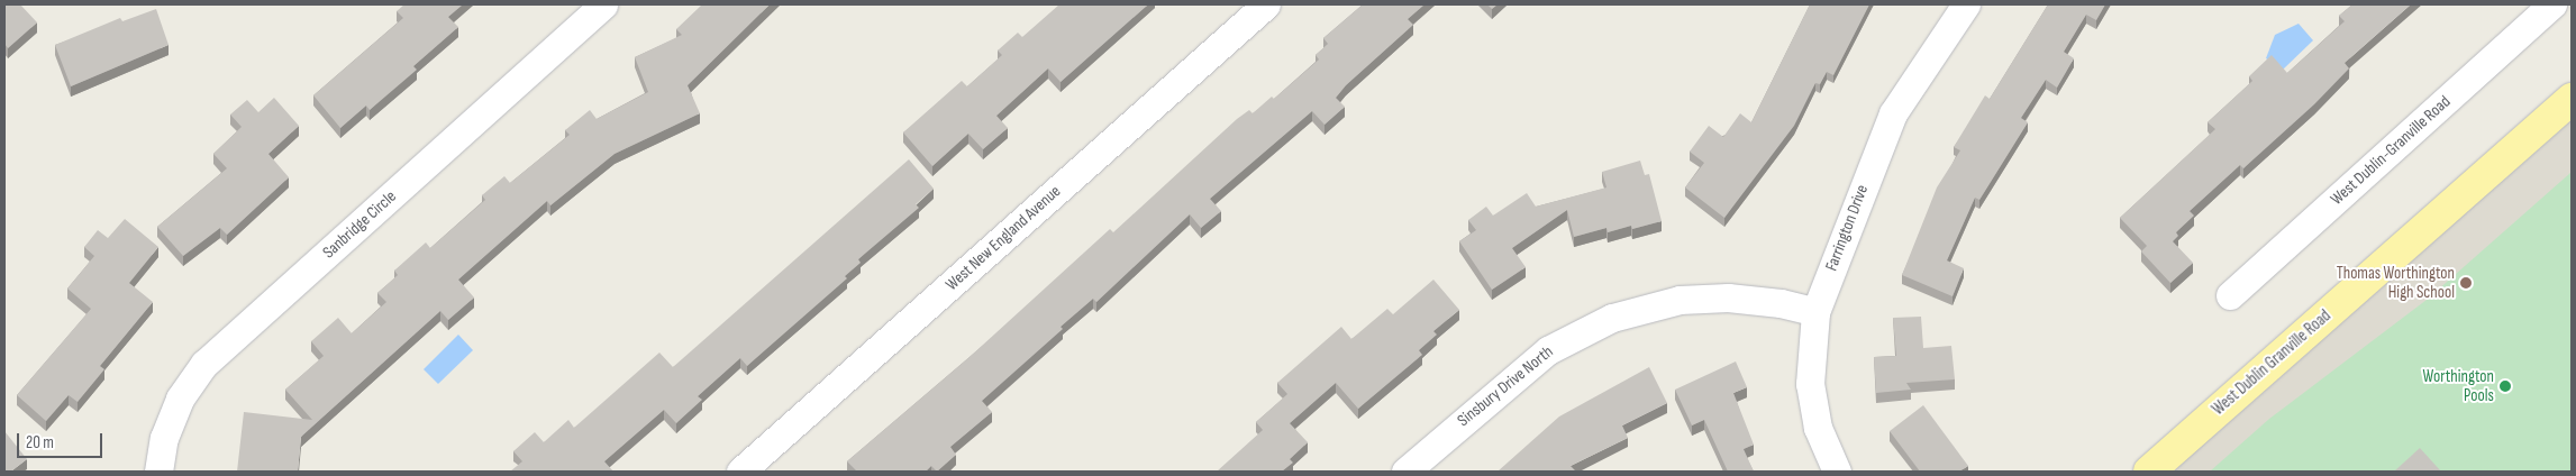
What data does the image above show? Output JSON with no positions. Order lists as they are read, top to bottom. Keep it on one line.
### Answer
{"streets":{"main road":["West Dublin Granville Road"],"street":["West Dublin-Granville Road","Sanbridge Circle","Farrington Drive","West New England Avenue","Sinsbury Drive North"]},"crossings":[["Farrington Drive","Sinsbury Drive North"]],"places":["Thomas Worthington High School","Worthington Pools"],"scale_bar":"20 m"}
